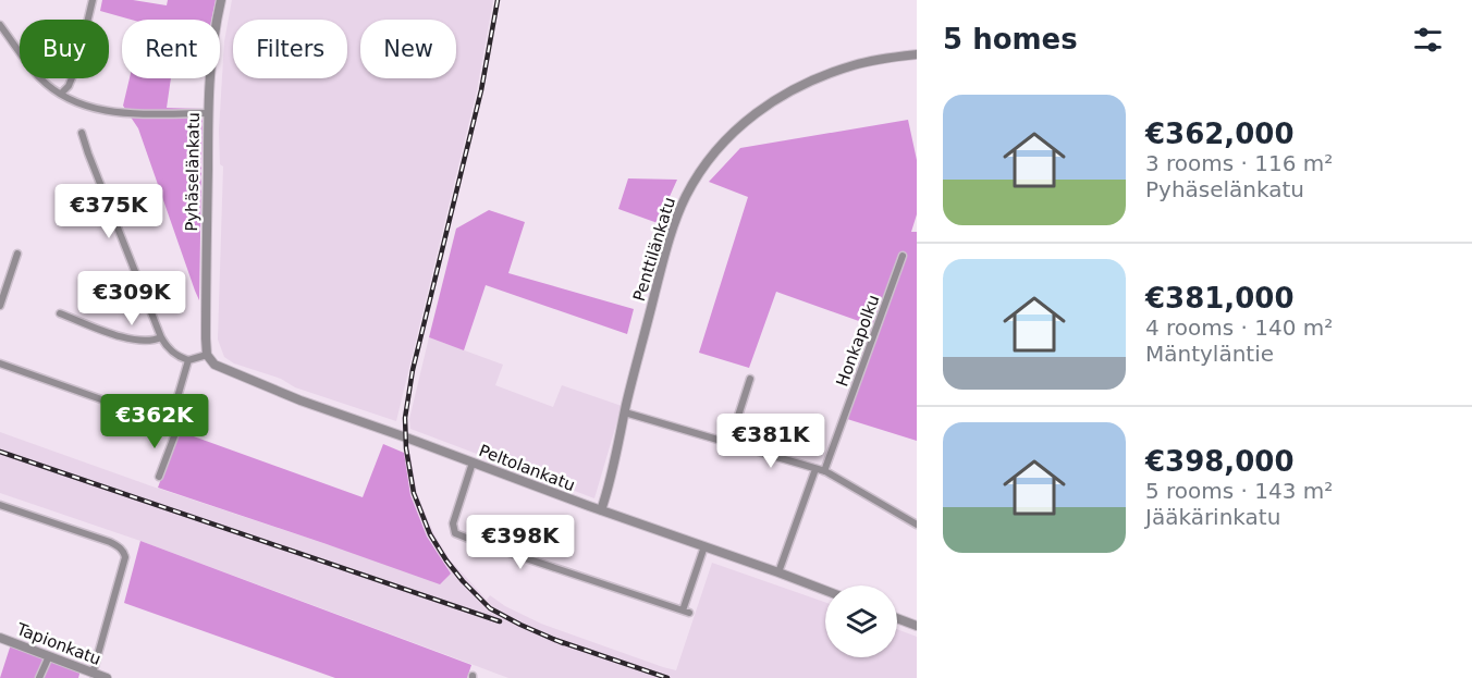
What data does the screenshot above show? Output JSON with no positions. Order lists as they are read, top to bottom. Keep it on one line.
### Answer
{"streets":{"street":["Pyhäselänkatu","Penttilänkatu","Honkapolku","Peltolankatu","Tapionkatu"]},"crossings":[["Pyhäselänkatu","Peltolankatu"],["Penttilänkatu","Peltolankatu"]],"page":{"heading":"5 homes","chip":["Buy","Rent","Filters","New"],"list":[{"name":"€362,000","note":"3 rooms · 116 m² · Pyhäselänkatu"},{"name":"€381,000","note":"4 rooms · 140 m² · Mäntyläntie"},{"name":"€398,000","note":"5 rooms · 143 m² · Jääkärinkatu"}],"price":["€375K","€309K","€362K","€381K","€398K"]}}
